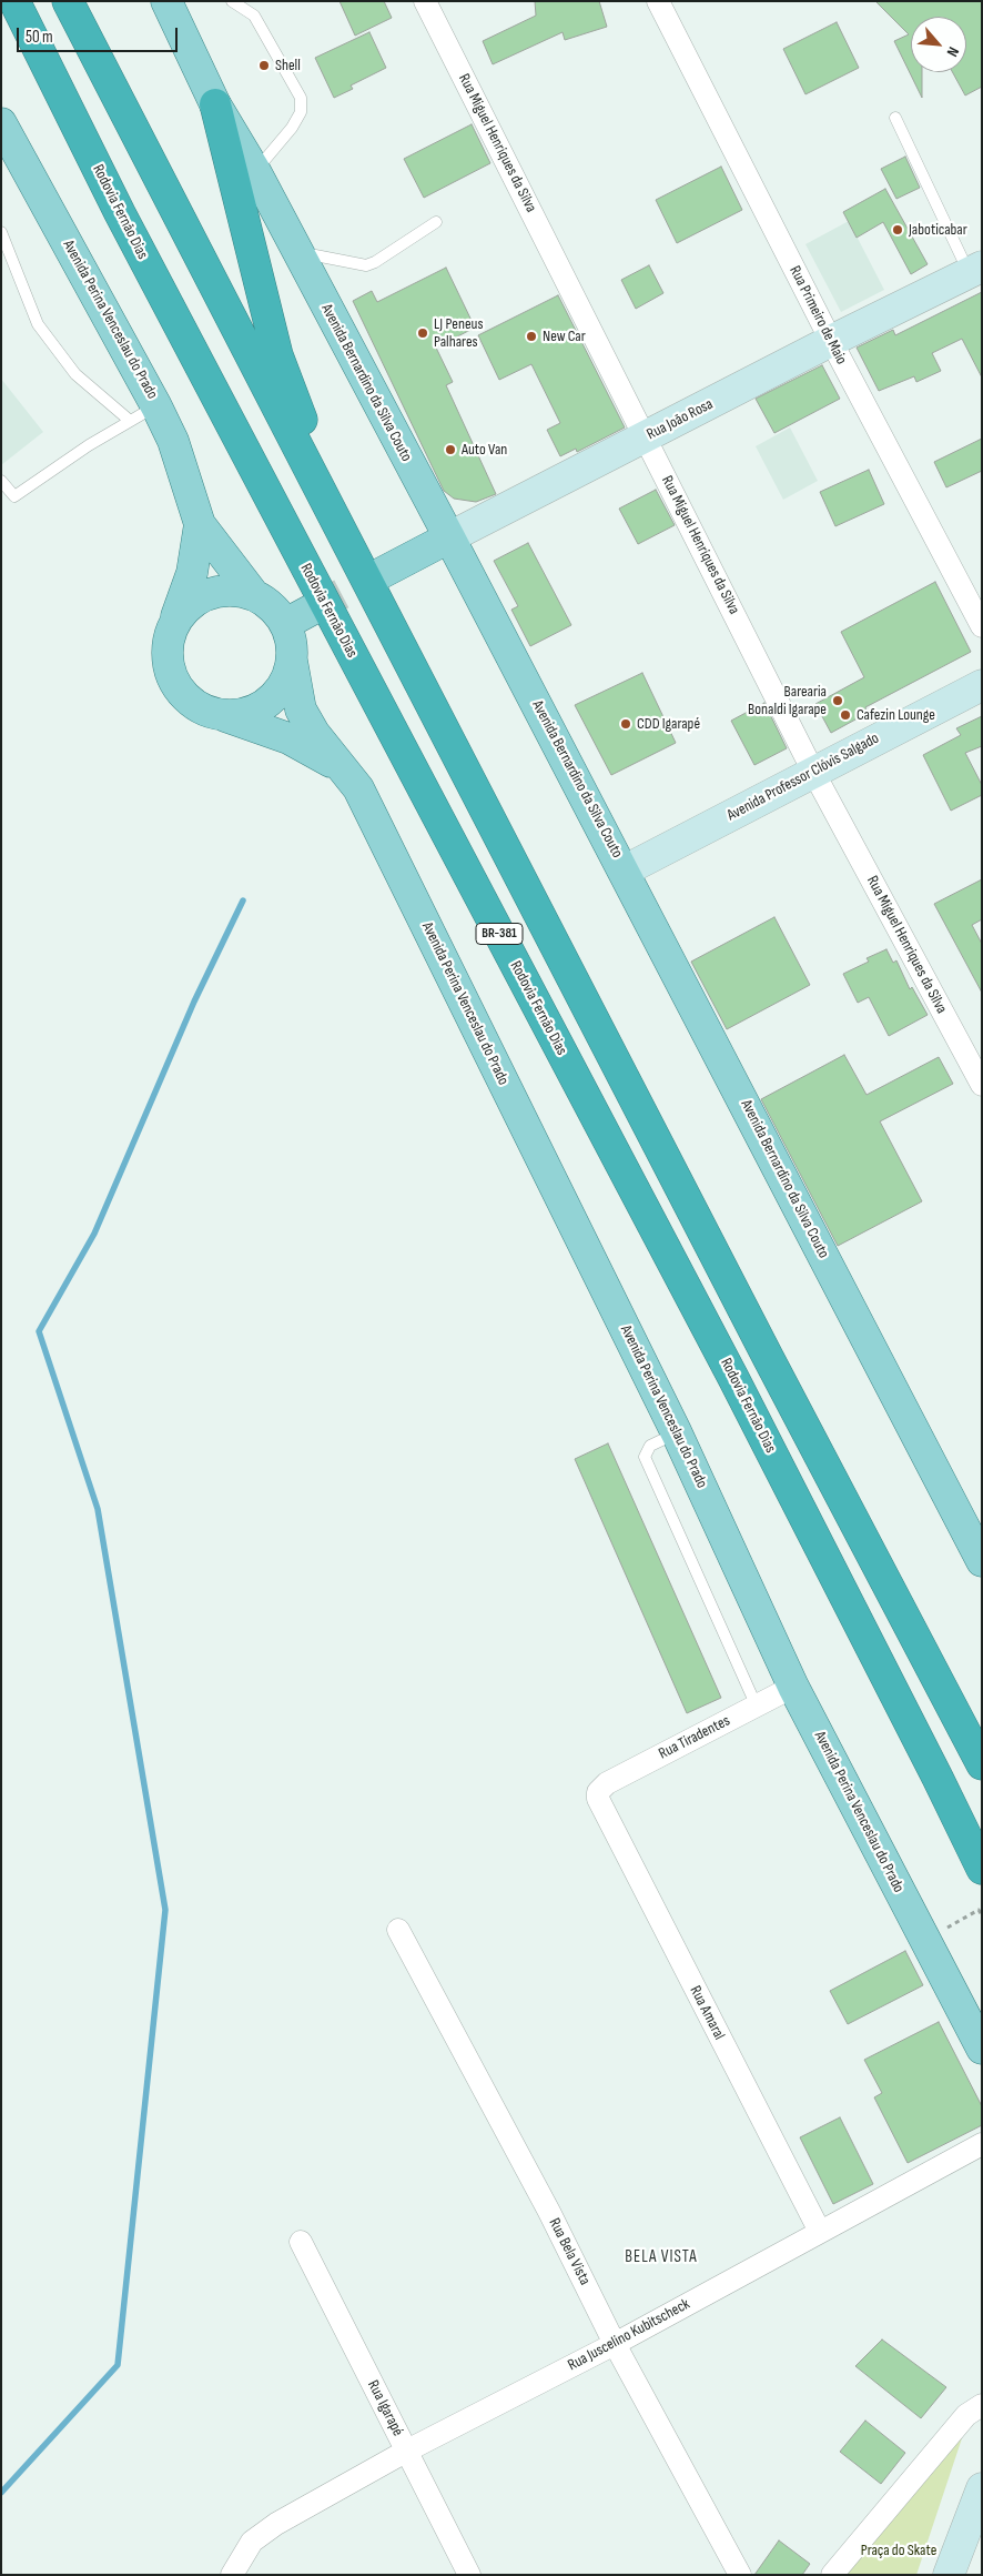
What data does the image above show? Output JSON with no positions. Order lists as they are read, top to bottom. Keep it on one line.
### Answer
{"streets":{"highway":["Rodovia Fernão Dias","BR-381"],"main road":["Avenida Perina Venceslau do Prado","Avenida Bernardino da Silva Couto","Rua João Rosa","Avenida Professor Clóvis Salgado"],"street":["Rua Miguel Henriques da Silva","Rua Primeiro de Maio","Rua Tiradentes","Rua Amaral","Rua Bela Vista","Rua Juscelino Kubitscheck","Rua Igarapé"]},"crossings":[["Rua Miguel Henriques da Silva","Rua João Rosa"],["Rua Miguel Henriques da Silva","Avenida Professor Clóvis Salgado"],["Rua Primeiro de Maio","Rua João Rosa"],["Avenida Perina Venceslau do Prado","Rua Tiradentes"],["Avenida Bernardino da Silva Couto","Rua João Rosa"],["Avenida Bernardino da Silva Couto","Avenida Professor Clóvis Salgado"],["Rua Tiradentes","Rua Amaral"],["Rua Amaral","Rua Juscelino Kubitscheck"],["Rua Bela Vista","Rua Juscelino Kubitscheck"],["Rua Juscelino Kubitscheck","Rua Igarapé"]],"districts":["BELA VISTA"],"parks":["Praça do Skate"],"places":["Shell","Jaboticabar","LJ Peneus Palhares","New Car","Auto Van","Barearia Bonaldi Igarape","Cafezin Lounge","CDD Igarapé"],"scale_bar":"50 m","north":"bottom right"}
